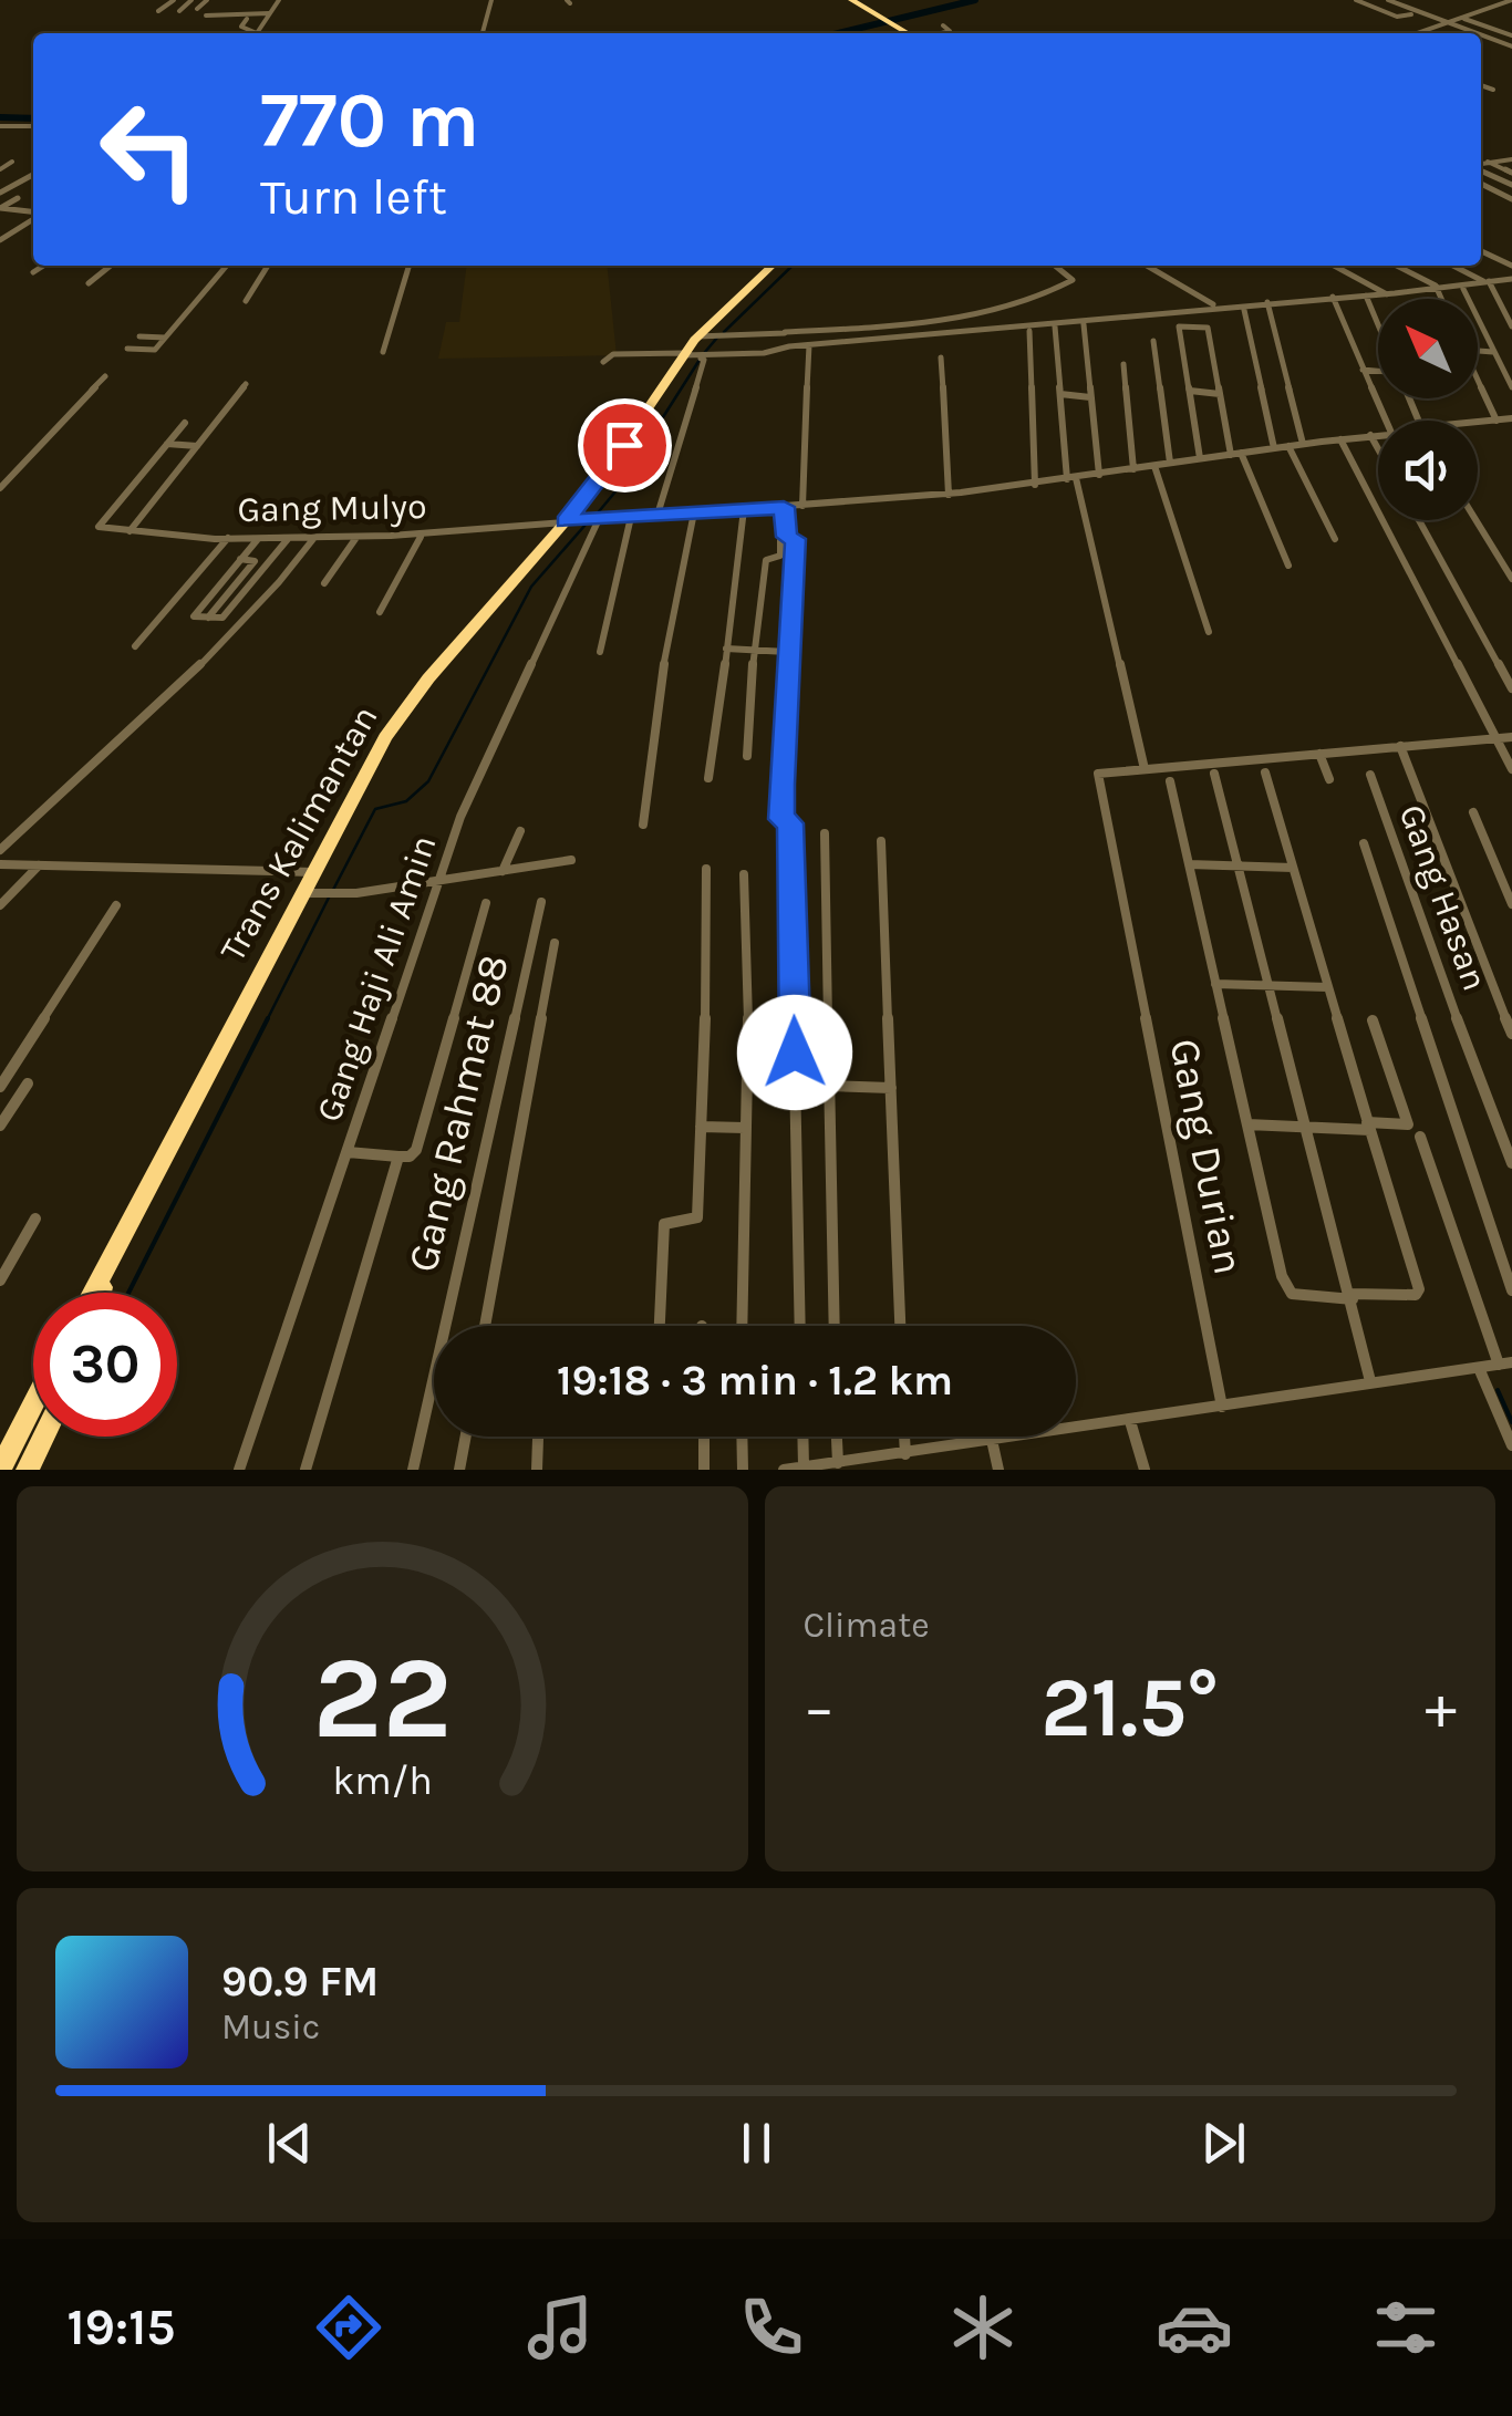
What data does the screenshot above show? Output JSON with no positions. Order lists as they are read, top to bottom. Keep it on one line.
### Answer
{"streets":{"highway":["Trans Kalimantan"],"street":["Gang Mulyo","Gang Hasan","Gang Haji Ali Amin","Gang Rahmat 88","Gang Durian"]},"crossings":[["Gang Mulyo","Trans Kalimantan"],["Gang Mulyo","Gang Haji Ali Amin"]],"north":"top left","page":{"turn":["770 m","Turn left"],"limit":"30","trip":"19:18 · 3 min · 1.2 km","tile":"Climate","heat":["−","21.5°","+"],"song":["90.9 FM","Music"],"tabs":"19:15","gauge":["22","km/h"]}}
